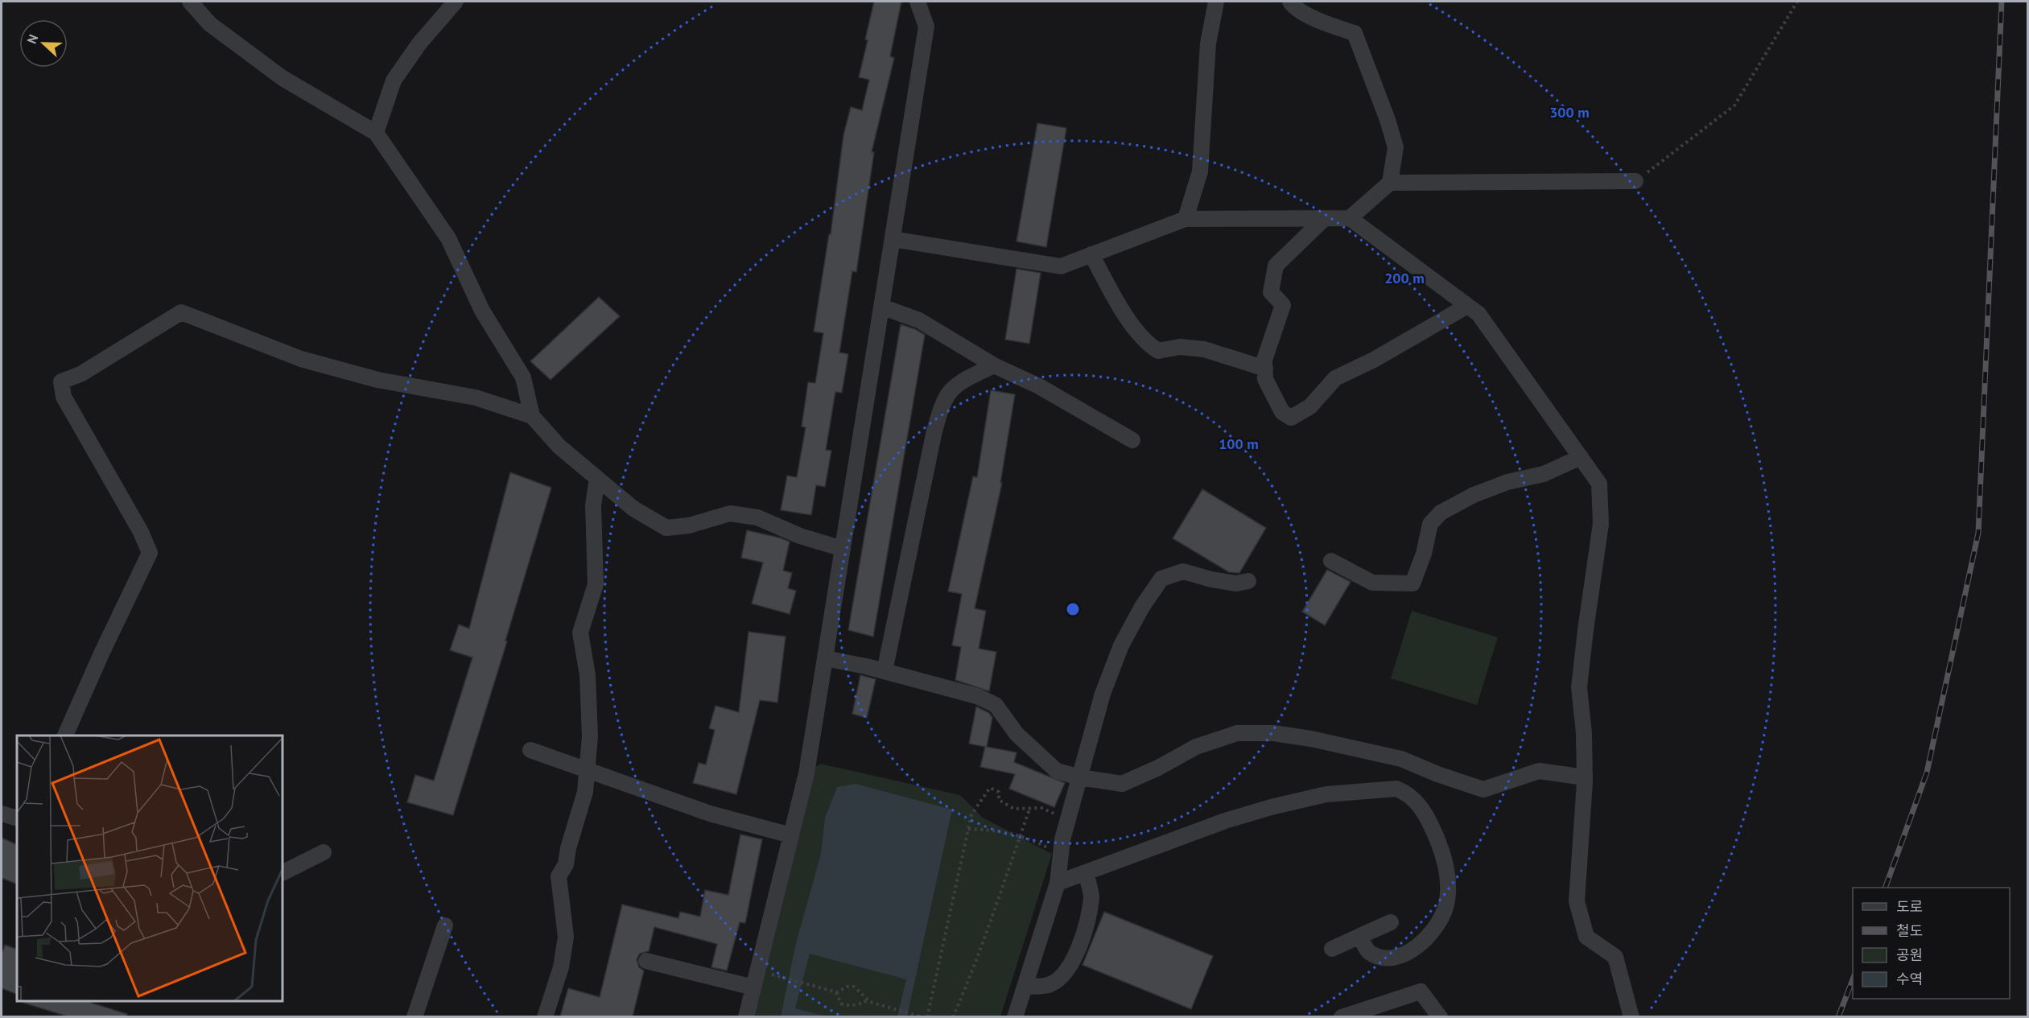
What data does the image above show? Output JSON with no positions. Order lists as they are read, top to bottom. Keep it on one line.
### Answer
{"legend":["도로","철도","공원","수역"],"north":"left","rings":["300 m","200 m","100 m"]}
